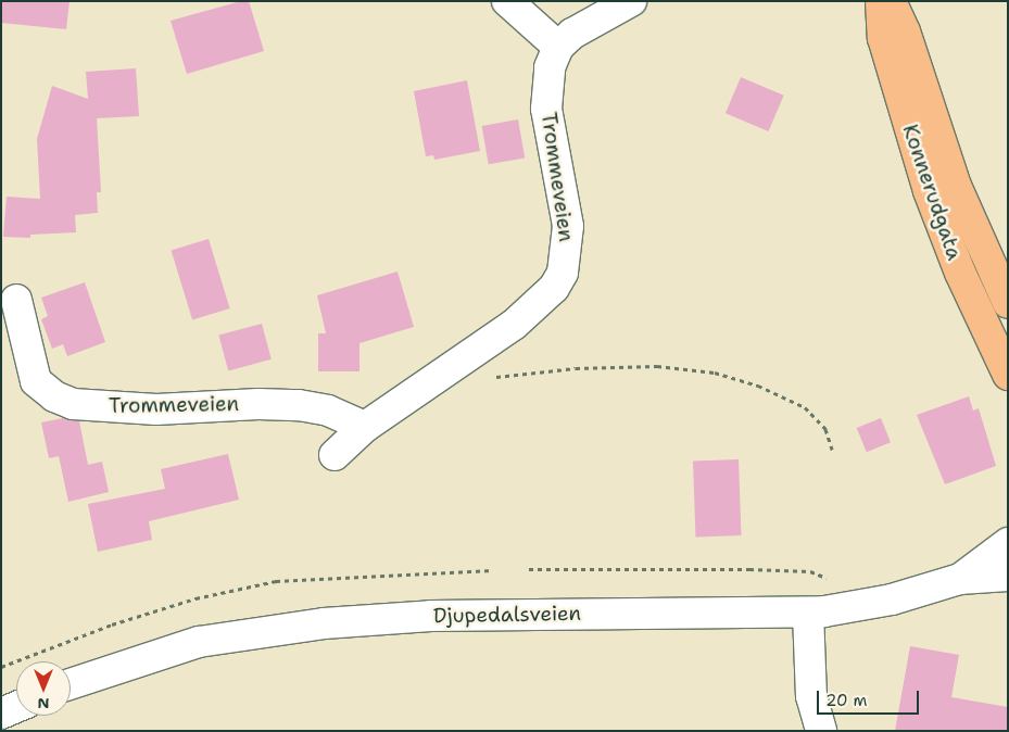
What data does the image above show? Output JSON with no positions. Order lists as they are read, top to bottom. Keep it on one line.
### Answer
{"streets":{"main road":["Konnerudgata"],"street":["Trommeveien","Djupedalsveien"]},"scale_bar":"20 m","north":"bottom"}
